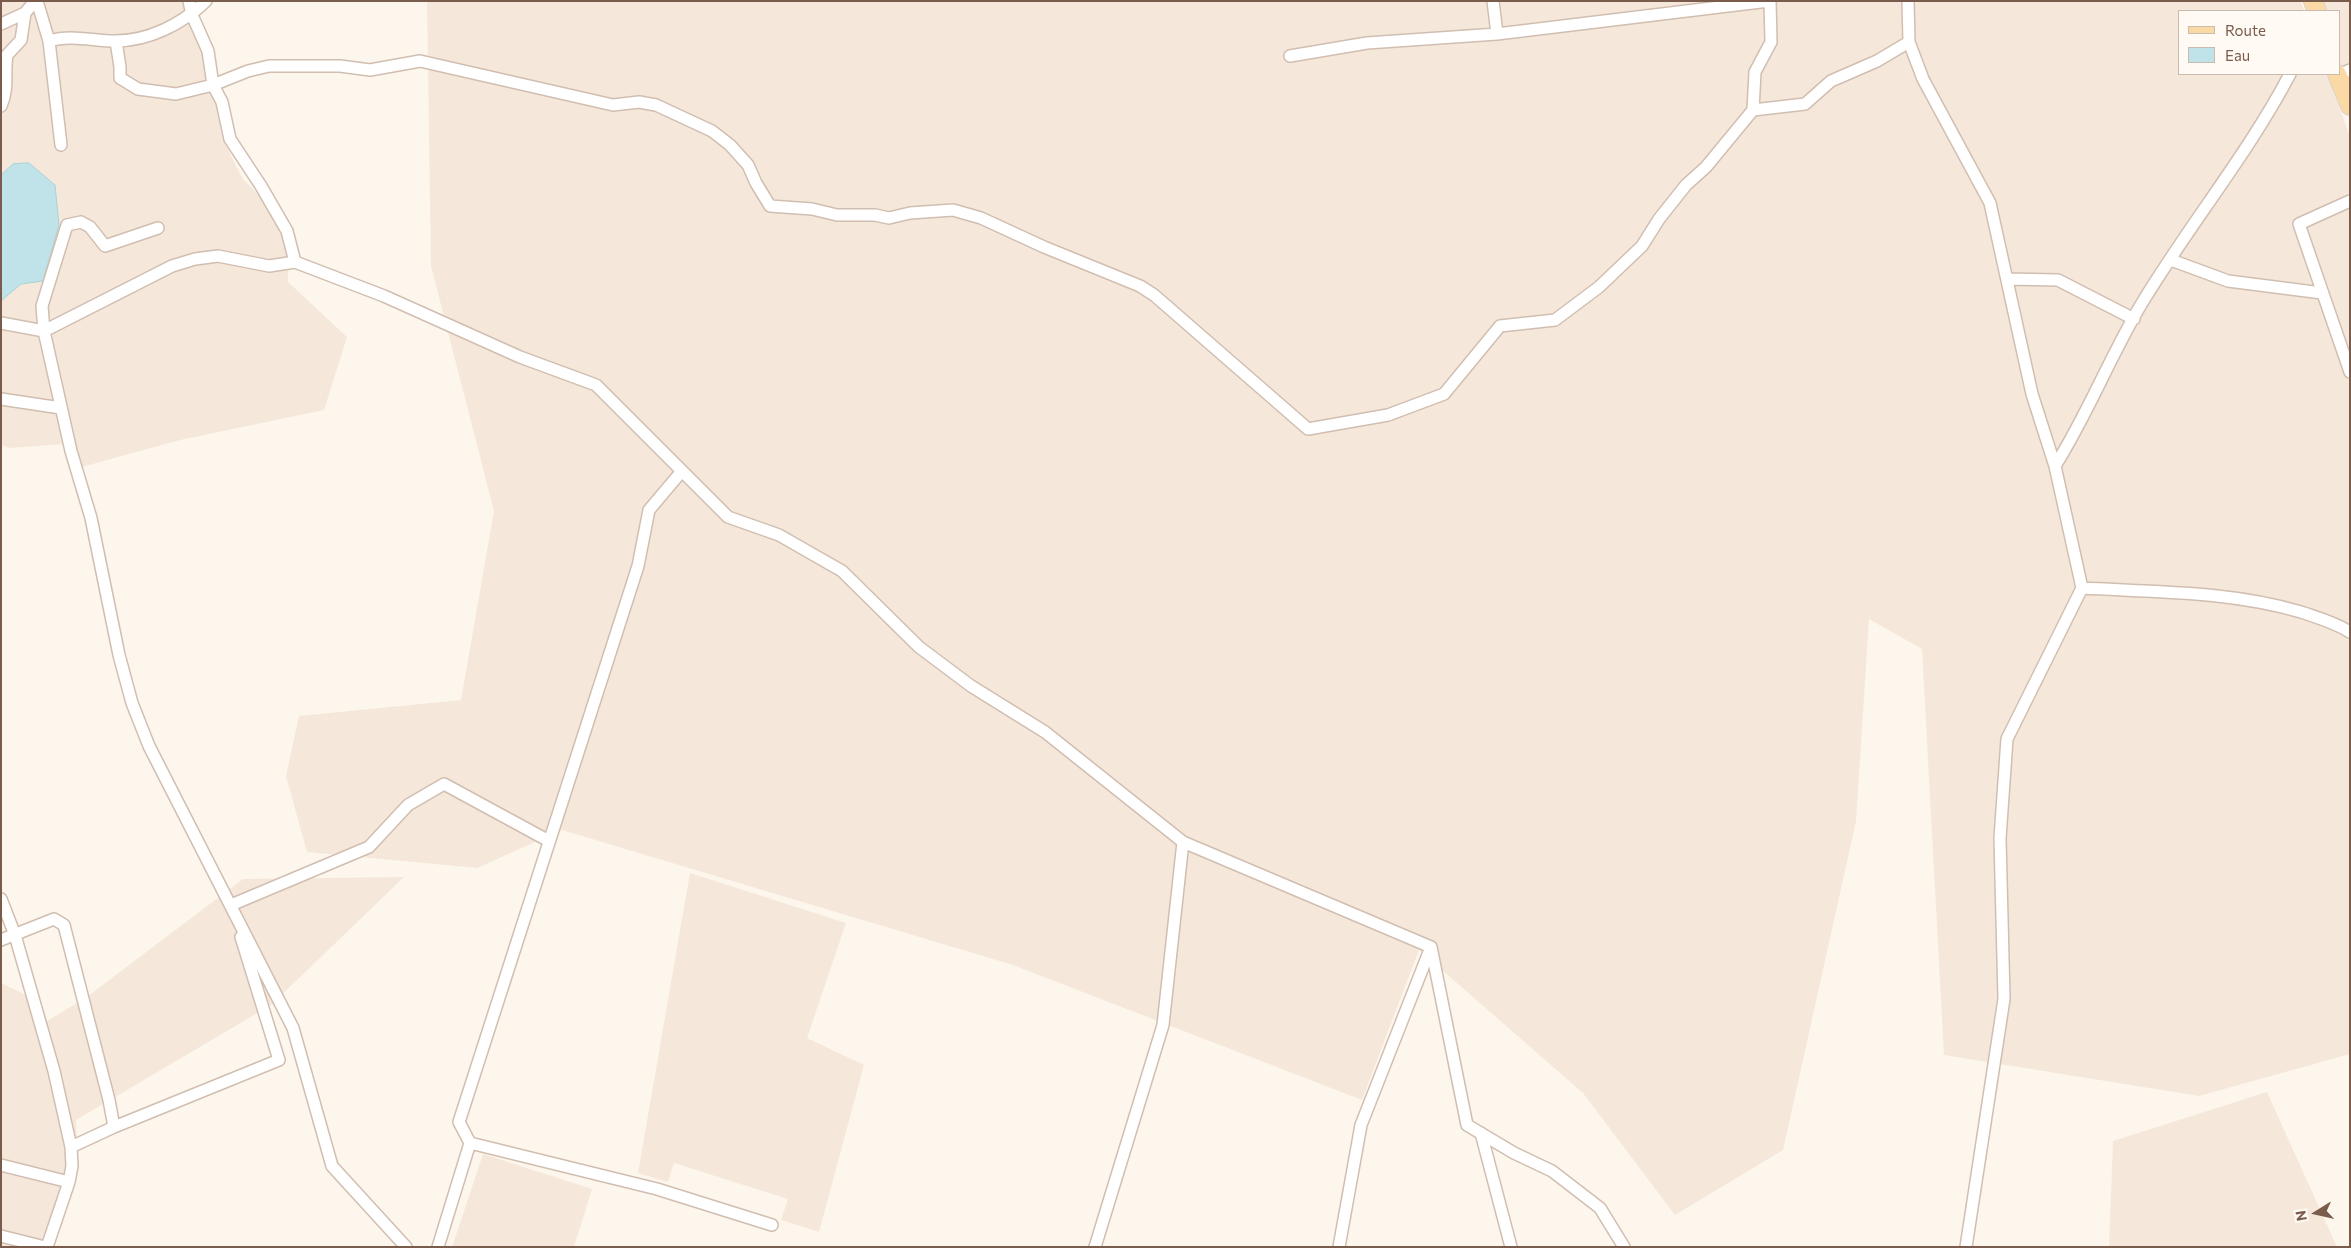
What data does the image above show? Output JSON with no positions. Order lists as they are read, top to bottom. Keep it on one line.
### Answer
{"legend":["Route","Eau"],"north":"left"}
